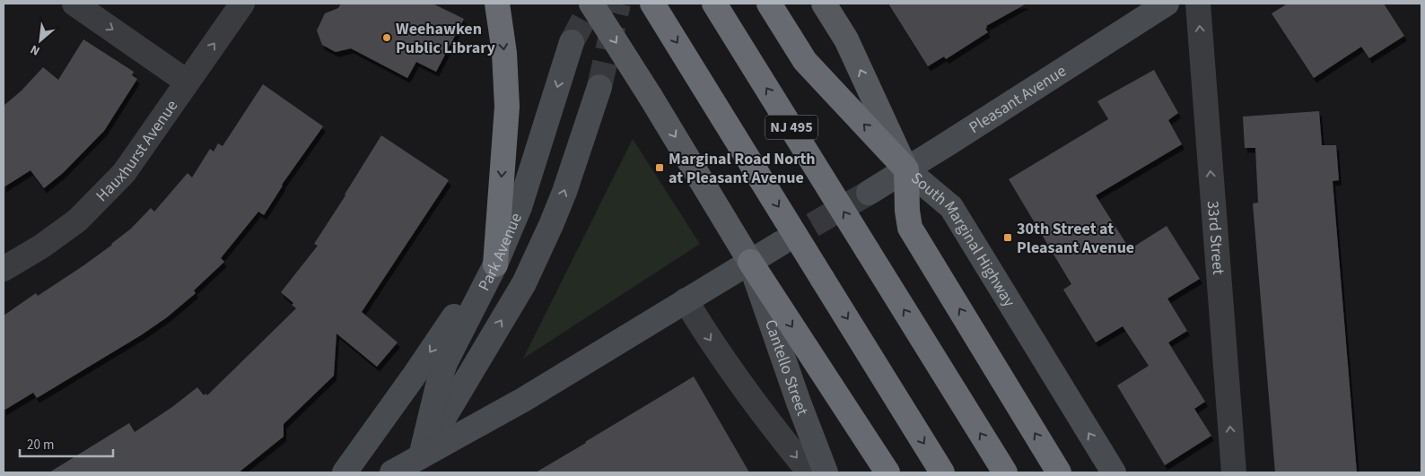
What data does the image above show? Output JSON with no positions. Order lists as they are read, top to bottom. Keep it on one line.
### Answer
{"streets":{"highway":["NJ 495"],"main road":["Pleasant Avenue","South Marginal Highway","Park Avenue","Cantello Street"],"street":["Hauxhurst Avenue","33rd Street"]},"crossings":[["Pleasant Avenue","South Marginal Highway"]],"one_way":["33rd Street","South Marginal Highway"],"places":{"other":["Weehawken Public Library"],"transit":["Marginal Road North at Pleasant Avenue","30th Street at Pleasant Avenue"]},"scale_bar":"20 m","north":"bottom left"}
